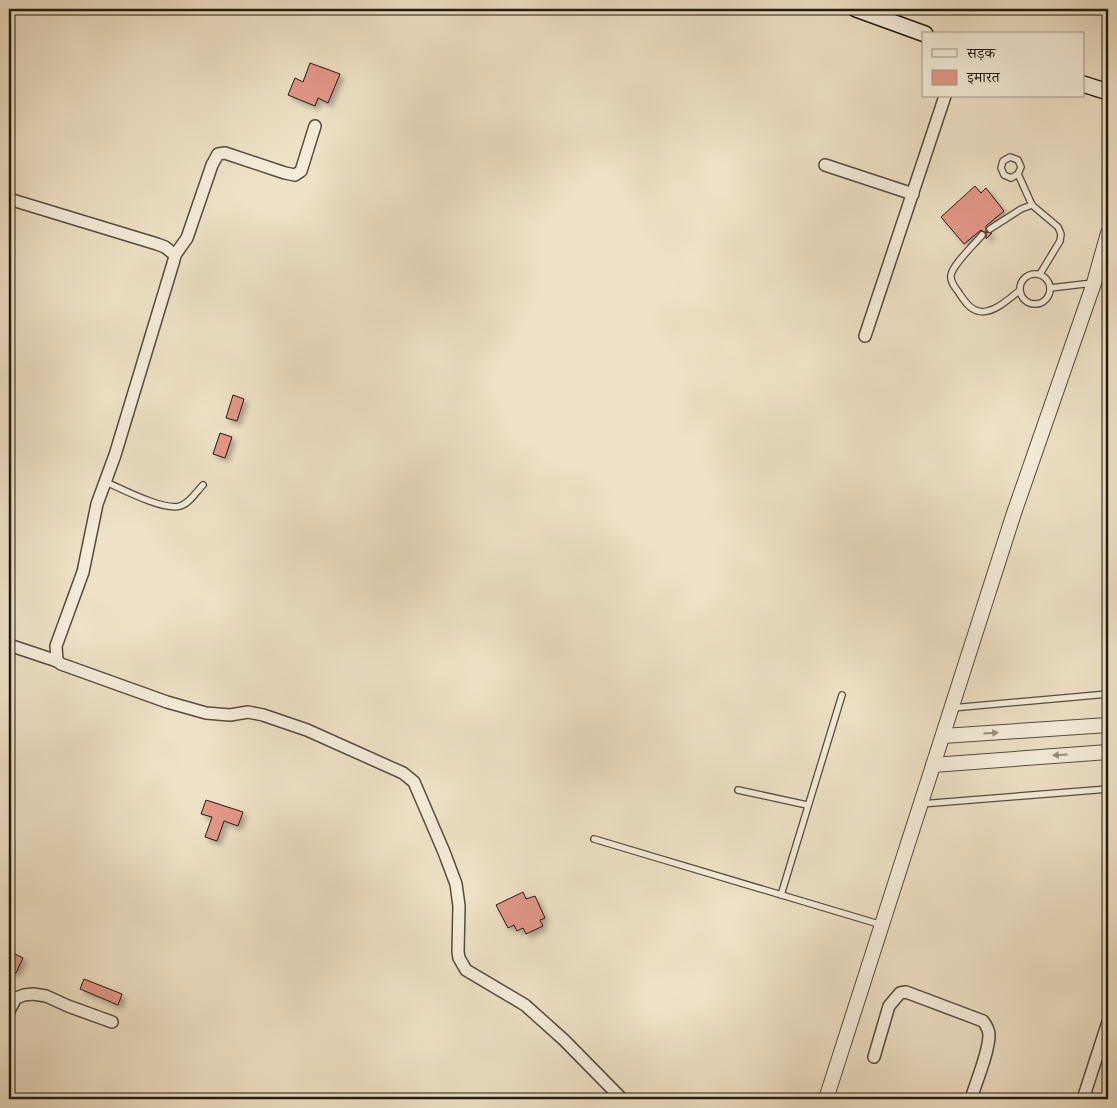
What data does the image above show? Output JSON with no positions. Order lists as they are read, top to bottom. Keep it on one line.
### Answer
{"legend":["सड़क","इमारत"]}
